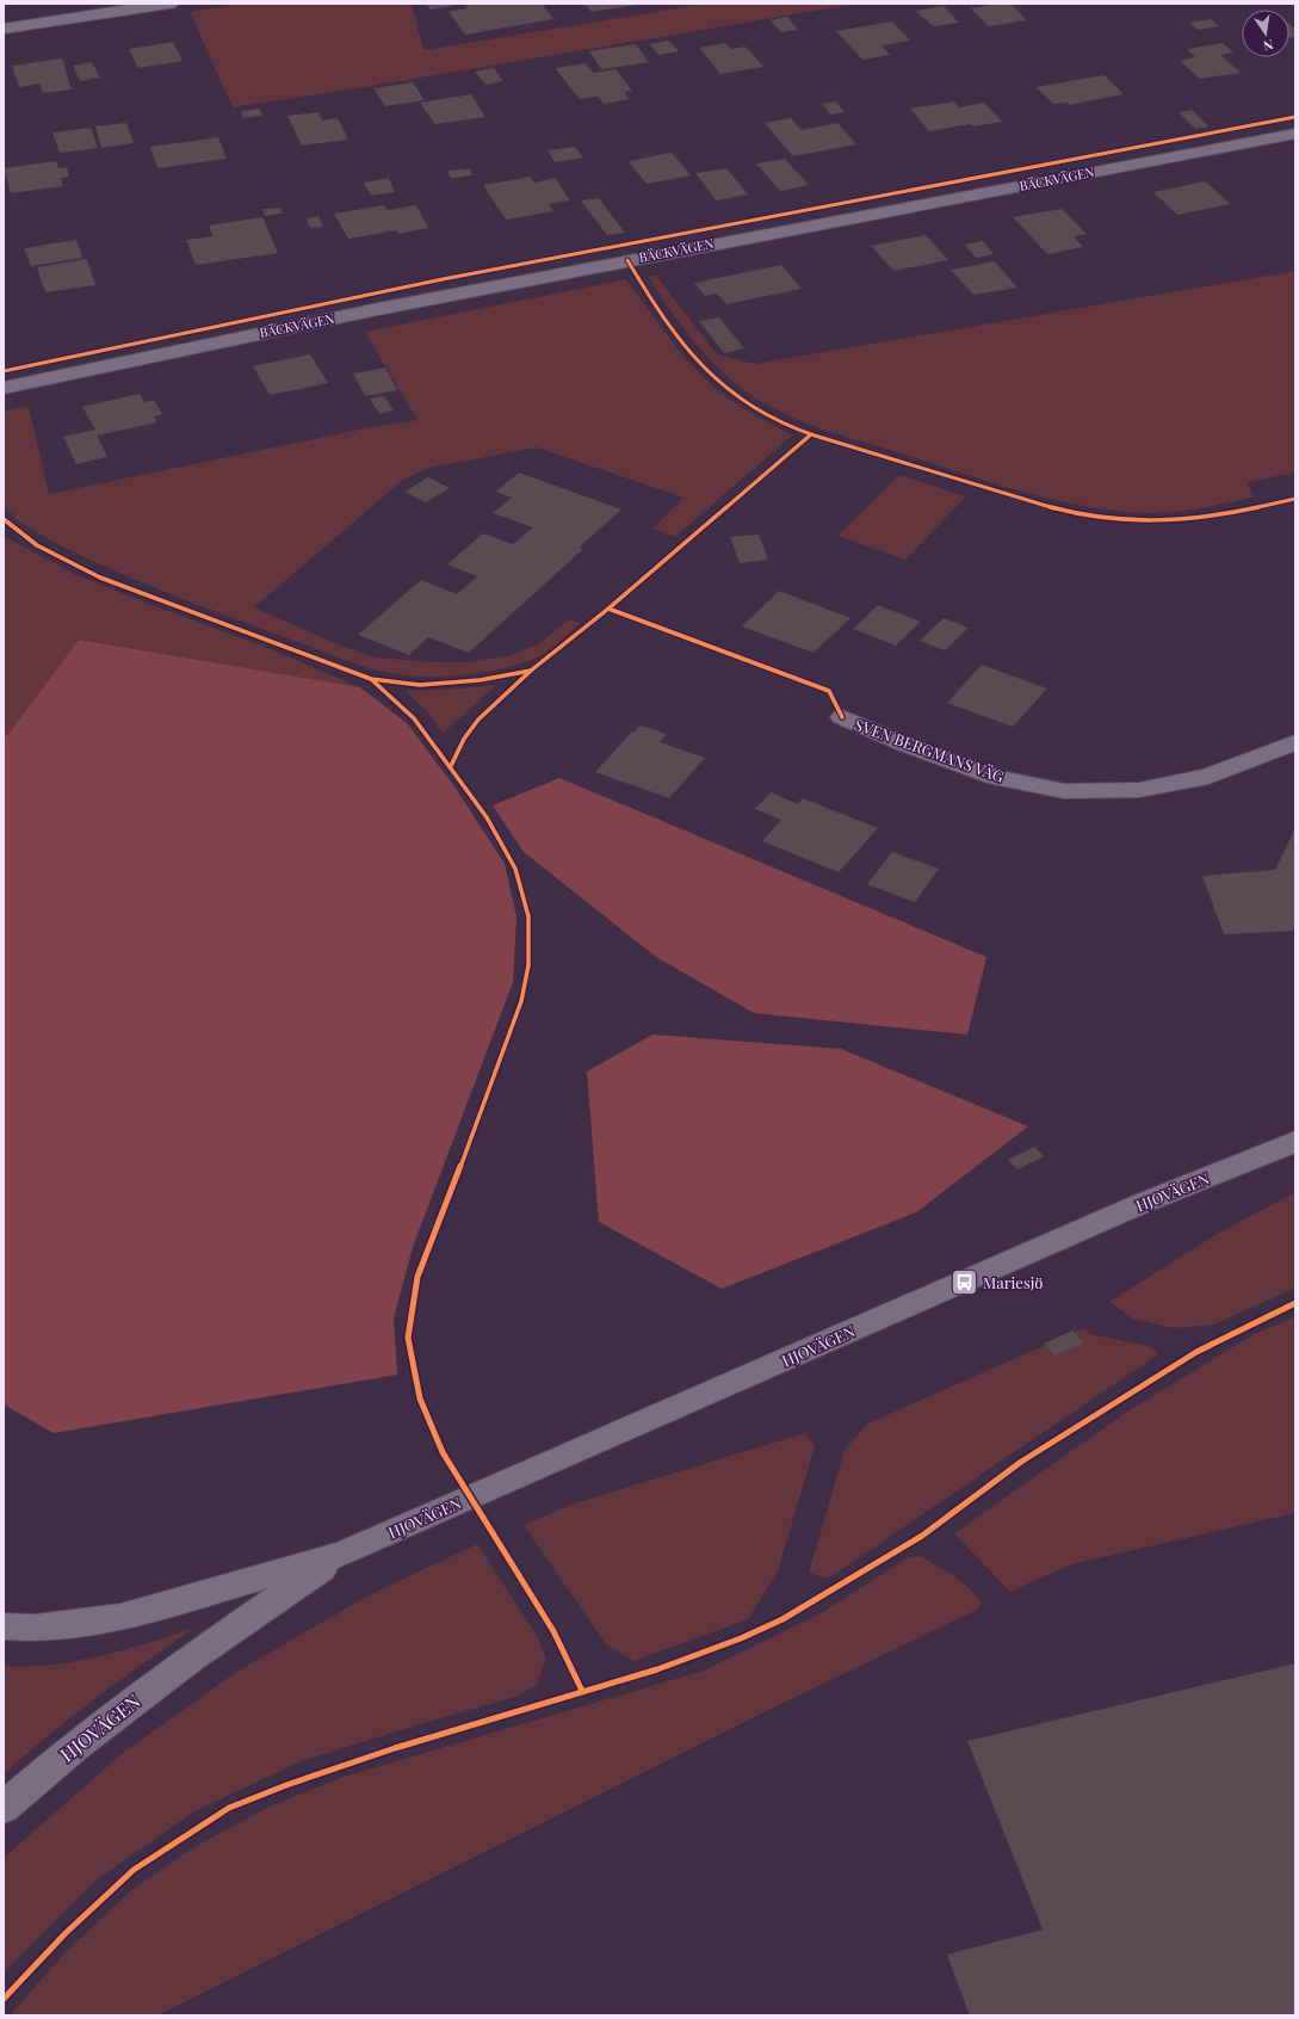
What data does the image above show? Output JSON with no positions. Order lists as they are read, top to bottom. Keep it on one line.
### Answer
{"streets":{"street":["BÄCKVÄGEN","SVEN BERGMANS VÄG","HJOVÄGEN"]},"places":{"bus stop":["Mariesjö"]},"north":"bottom"}
